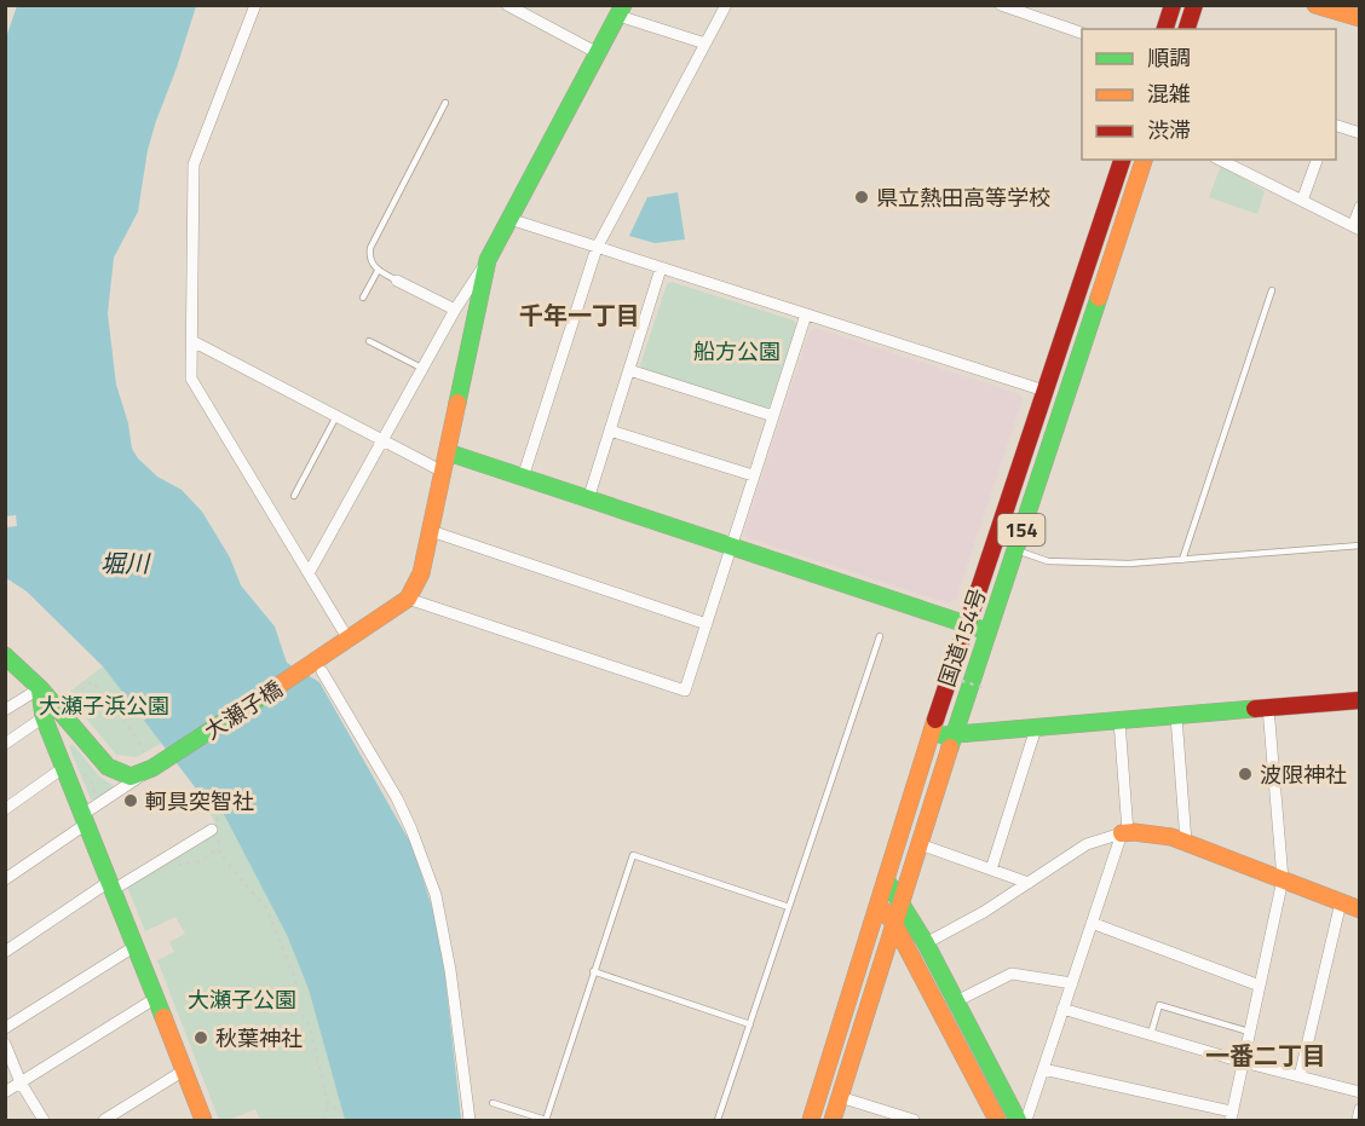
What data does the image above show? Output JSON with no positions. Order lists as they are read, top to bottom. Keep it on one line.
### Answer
{"streets":{"main road":["154","国道154号","大瀬子橋"]},"districts":["千年一丁目","一番二丁目"],"water":["堀川"],"parks":["船方公園","大瀬子浜公園","大瀬子公園"],"places":["県立熱田高等学校","波限神社","軻具突智社","秋葉神社"],"legend":["順調","混雑","渋滞"]}
